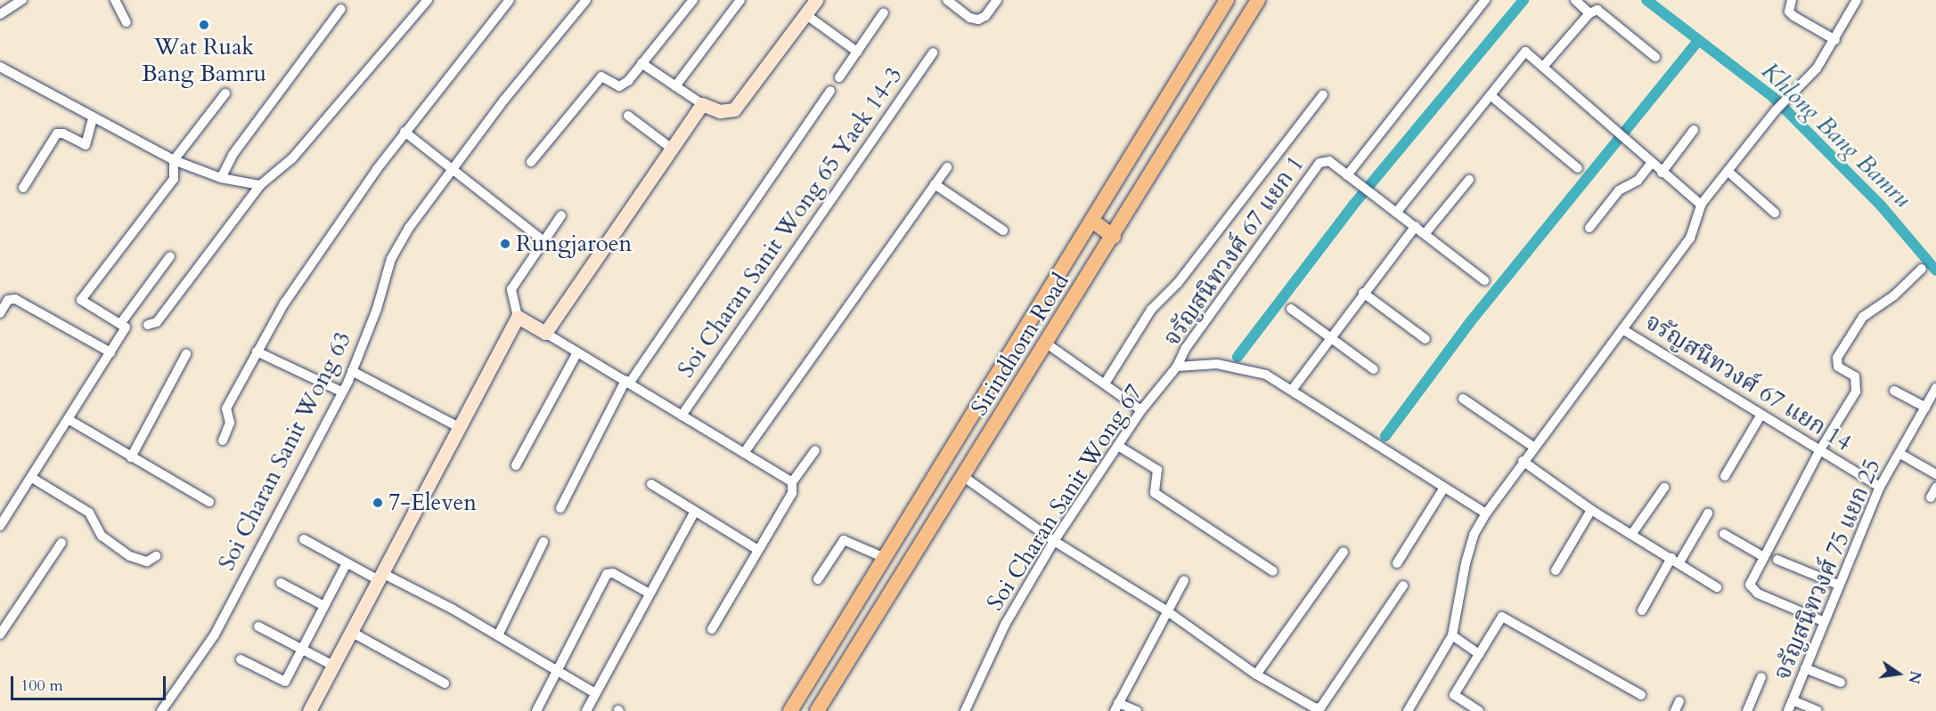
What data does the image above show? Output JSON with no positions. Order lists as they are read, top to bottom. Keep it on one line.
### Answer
{"streets":{"main road":["Sirindhorn Road"],"street":["Soi Charan Sanit Wong 65 Yaek 14-3","จรัญสนิทวงศ์ 67 แยก 1","จรัญสนิทวงศ์ 67 แยก 14","Soi Charan Sanit Wong 63","Soi Charan Sanit Wong 67","จรัญสนิทวงศ์ 75 แยก 25"]},"crossings":[["จรัญสนิทวงศ์ 67 แยก 1","Soi Charan Sanit Wong 67"],["จรัญสนิทวงศ์ 67 แยก 14","จรัญสนิทวงศ์ 75 แยก 25"]],"water":["Khlong Bang Bamru"],"places":["Wat Ruak Bang Bamru","Rungjaroen","7-Eleven"],"scale_bar":"100 m","north":"right"}
